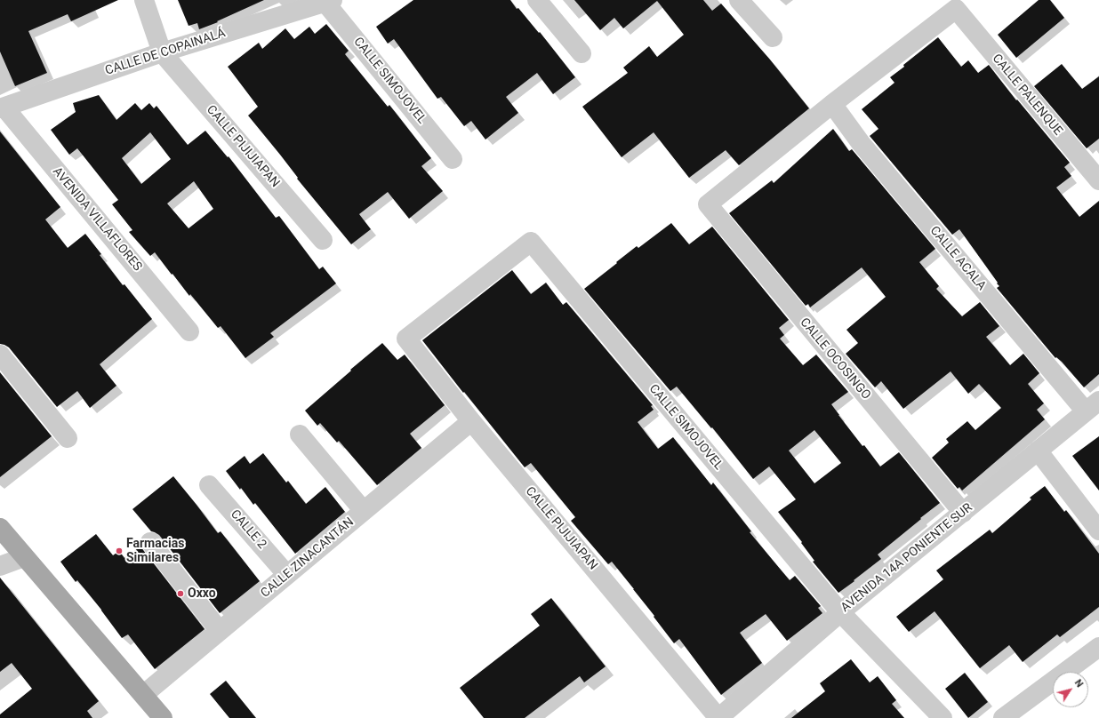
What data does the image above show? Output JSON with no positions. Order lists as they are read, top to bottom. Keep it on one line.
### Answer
{"streets":{"street":["CALLE DE COPAINALÁ","CALLE SIMOJOVEL","CALLE PALENQUE","CALLE PIJIJIAPAN","AVENIDA VILLAFLORES","CALLE ACALA","CALLE OCOSINGO","CALLE 2","CALLE ZINACANTÁN","AVENIDA 14A PONIENTE SUR"]},"crossings":[["CALLE DE COPAINALÁ","CALLE SIMOJOVEL"],["CALLE DE COPAINALÁ","CALLE PIJIJIAPAN"],["CALLE DE COPAINALÁ","AVENIDA VILLAFLORES"],["CALLE SIMOJOVEL","CALLE PIJIJIAPAN"],["CALLE SIMOJOVEL","AVENIDA 14A PONIENTE SUR"],["CALLE PALENQUE","CALLE ACALA"],["CALLE PALENQUE","CALLE OCOSINGO"],["CALLE PIJIJIAPAN","CALLE ZINACANTÁN"],["CALLE PIJIJIAPAN","AVENIDA 14A PONIENTE SUR"],["CALLE ACALA","CALLE OCOSINGO"],["CALLE ACALA","AVENIDA 14A PONIENTE SUR"],["CALLE OCOSINGO","AVENIDA 14A PONIENTE SUR"],["CALLE 2","CALLE ZINACANTÁN"]],"places":["Farmacias Similares","Oxxo"],"north":"top right"}
